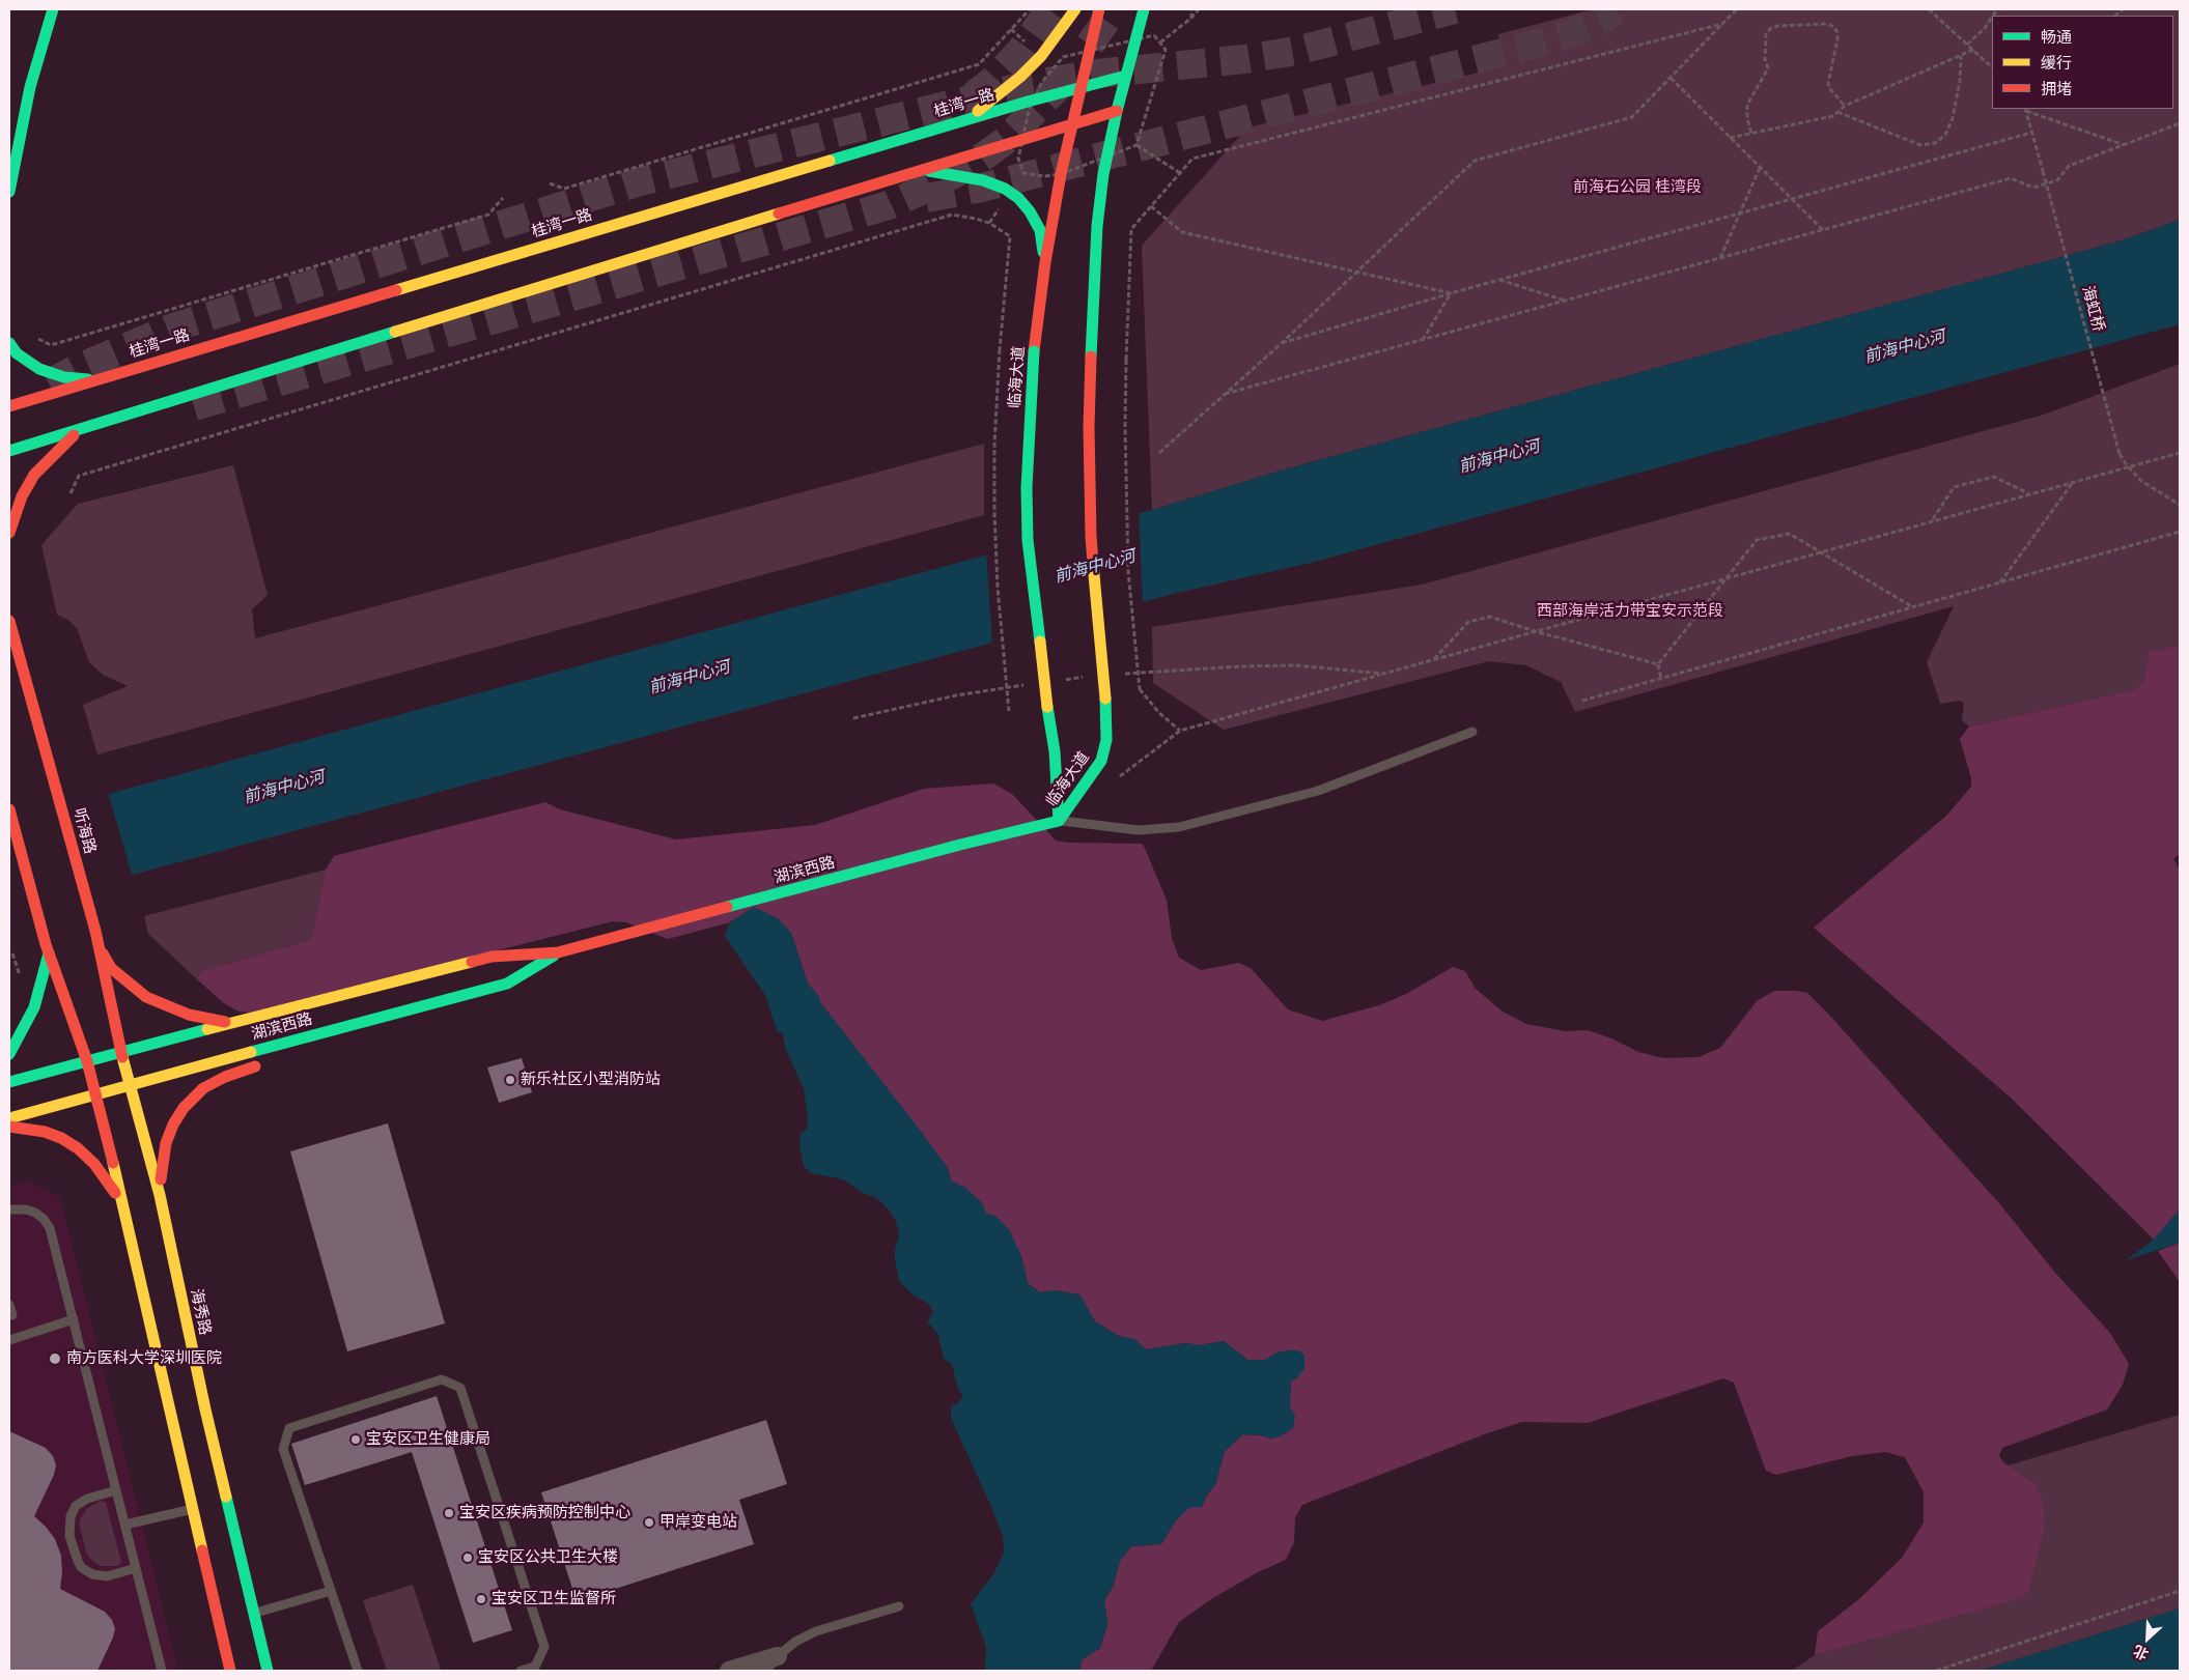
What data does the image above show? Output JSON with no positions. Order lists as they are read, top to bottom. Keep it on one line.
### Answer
{"streets":{"main road":["桂湾一路","临海大道","听海路","湖滨西路","海秀路"],"path":["海虹桥"]},"crossings":[["桂湾一路","临海大道"],["临海大道","湖滨西路"],["听海路","湖滨西路"],["听海路","海秀路"],["湖滨西路","海秀路"]],"water":["前海中心河"],"parks":["前海石公园 桂湾段","西部海岸活力带宝安示范段"],"places":["新乐社区小型消防站","南方医科大学深圳医院","宝安区卫生健康局","宝安区疾病预防控制中心","甲岸变电站","宝安区公共卫生大楼","宝安区卫生监督所"],"legend":["畅通","缓行","拥堵"],"north":"bottom left"}
